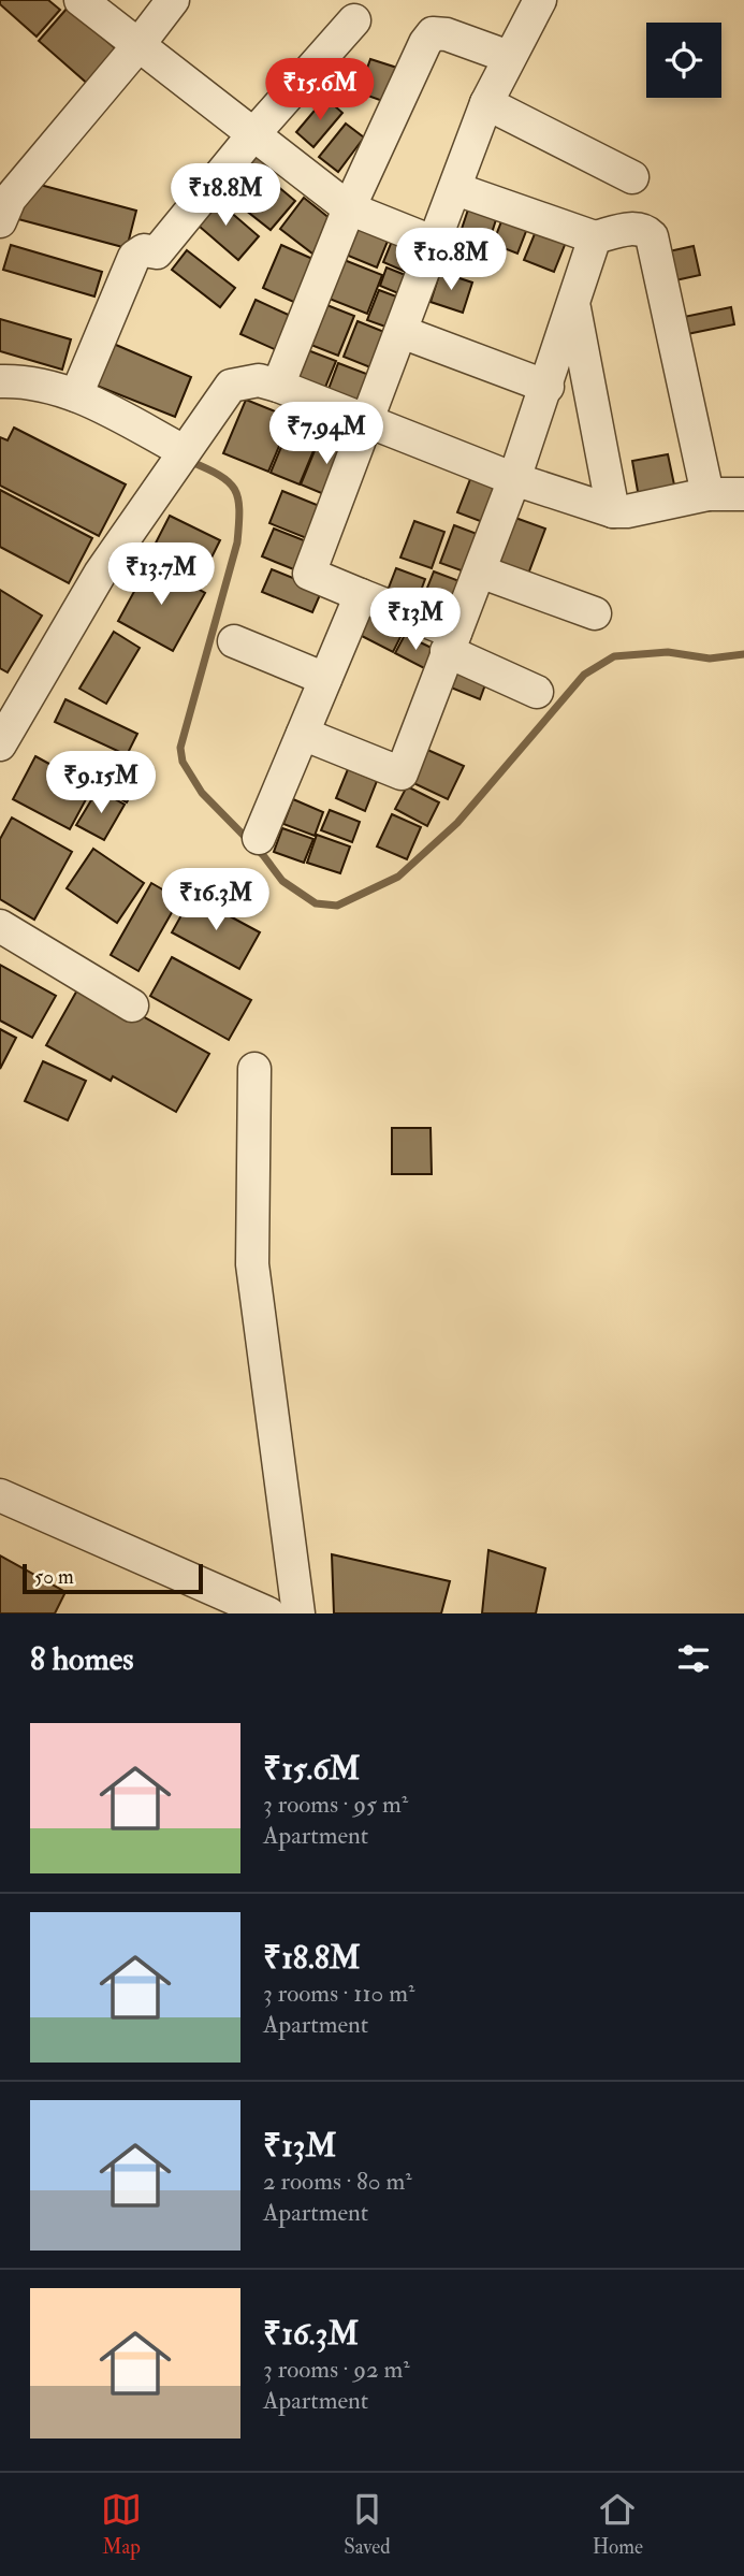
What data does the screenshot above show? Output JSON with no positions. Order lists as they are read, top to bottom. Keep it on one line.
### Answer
{"scale_bar":"50 m","page":{"price":["₹15.6M","₹18.8M","₹10.8M","₹7.94M","₹13.7M","₹13M","₹9.15M","₹16.3M"],"scale":"50 m","heading":"8 homes","list":[{"name":"₹15.6M","note":"3 rooms · 95 m² · Apartment"},{"name":"₹18.8M","note":"3 rooms · 110 m² · Apartment"},{"name":"₹13M","note":"2 rooms · 80 m² · Apartment"},{"name":"₹16.3M","note":"3 rooms · 92 m² · Apartment"}],"tabs":["Map","Saved","Home"]}}
